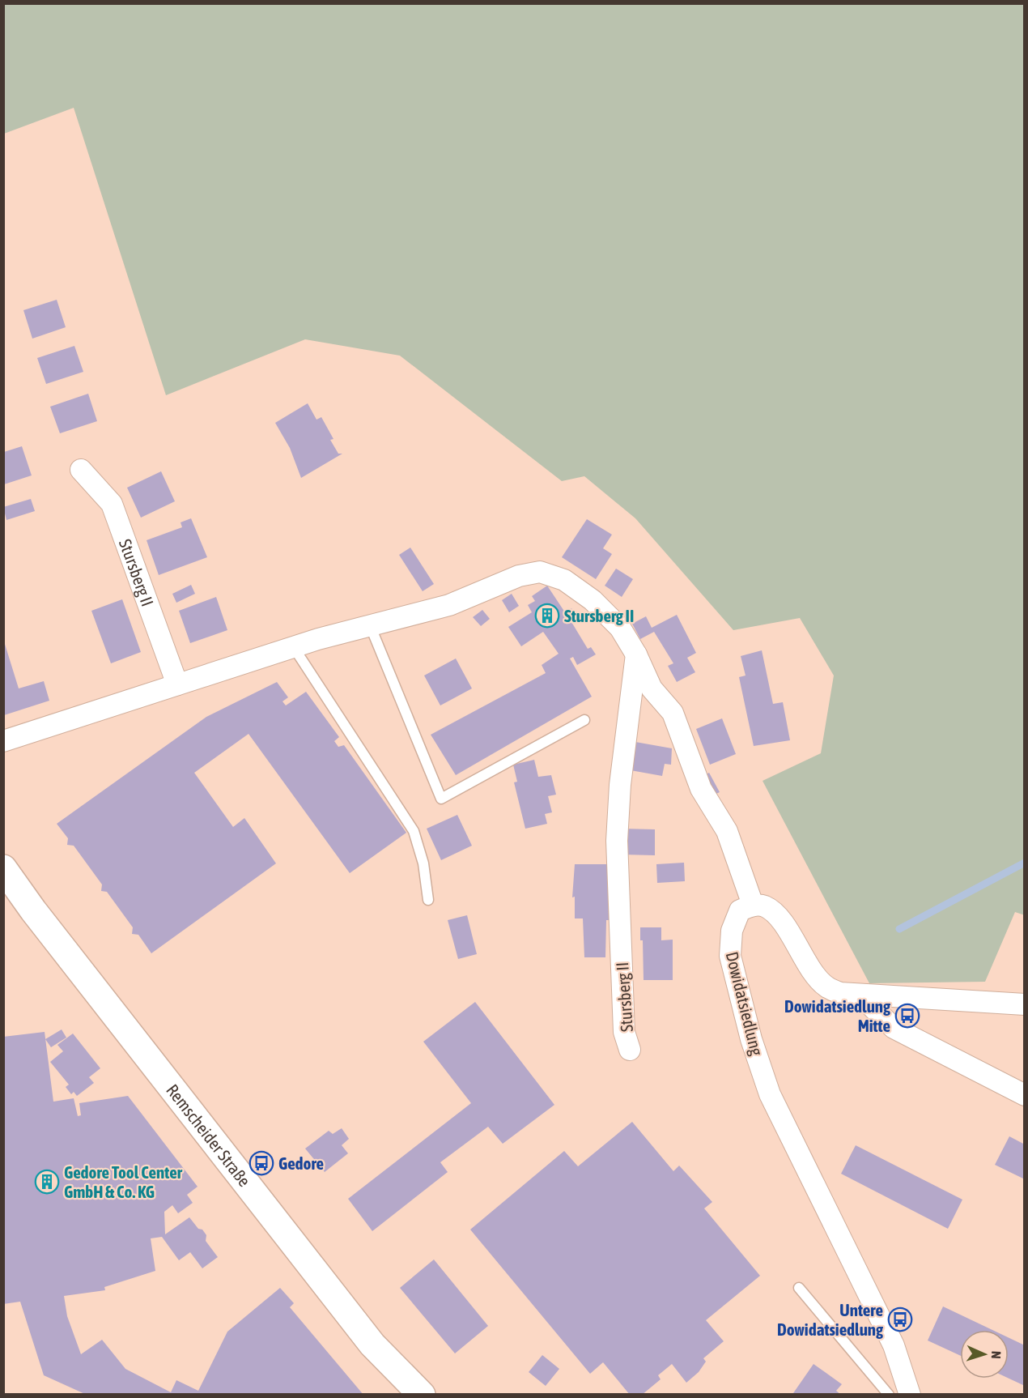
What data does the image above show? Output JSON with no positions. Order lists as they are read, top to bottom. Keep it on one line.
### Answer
{"streets":{"main road":["Remscheider Straße"],"street":["Stursberg II","Dowidatsiedlung"]},"places":{"building":["Stursberg II","Gedore Tool Center GmbH & Co. KG"],"bus stop":["Dowidatsiedlung Mitte","Gedore","Untere Dowidatsiedlung"]},"north":"right"}
